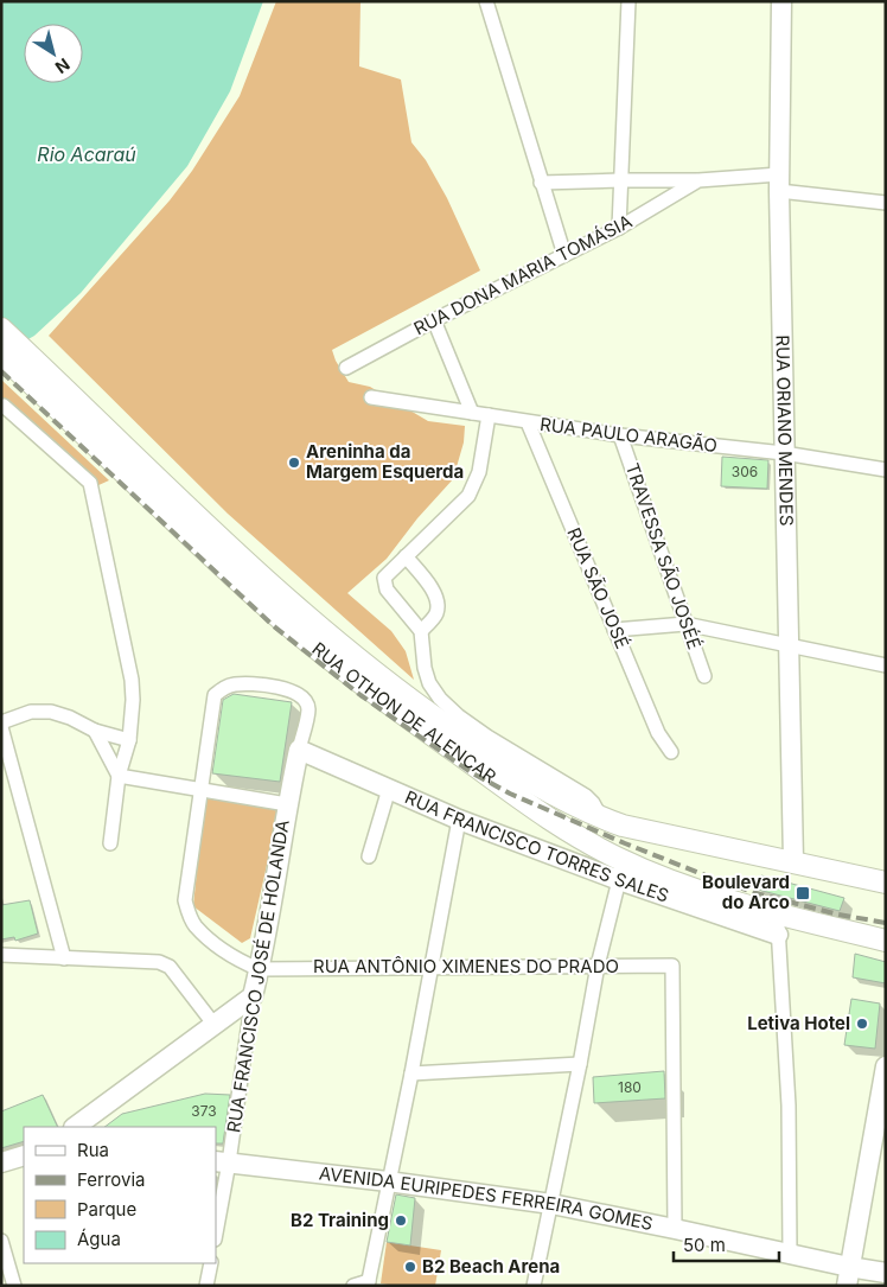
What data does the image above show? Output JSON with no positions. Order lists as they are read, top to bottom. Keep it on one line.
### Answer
{"streets":{"main road":["RUA OTHON DE ALENCAR"],"street":["RUA DONA MARIA TOMÁSIA","RUA ORIANO MENDES","RUA PAULO ARAGÃO","TRAVESSA SÃO JOSÉÉ","RUA SÃO JOSÉ","RUA FRANCISCO TORRES SALES","RUA ANTÔNIO XIMENES DO PRADO","RUA FRANCISCO JOSÉ DE HOLANDA","AVENIDA EURIPEDES FERREIRA GOMES"]},"crossings":[["RUA DONA MARIA TOMÁSIA","RUA ORIANO MENDES"],["RUA ORIANO MENDES","RUA PAULO ARAGÃO"],["RUA ORIANO MENDES","RUA OTHON DE ALENCAR"],["RUA PAULO ARAGÃO","TRAVESSA SÃO JOSÉÉ"],["RUA PAULO ARAGÃO","RUA SÃO JOSÉ"],["RUA OTHON DE ALENCAR","RUA FRANCISCO TORRES SALES"],["RUA FRANCISCO TORRES SALES","RUA FRANCISCO JOSÉ DE HOLANDA"],["RUA ANTÔNIO XIMENES DO PRADO","RUA FRANCISCO JOSÉ DE HOLANDA"],["RUA ANTÔNIO XIMENES DO PRADO","AVENIDA EURIPEDES FERREIRA GOMES"],["RUA FRANCISCO JOSÉ DE HOLANDA","AVENIDA EURIPEDES FERREIRA GOMES"]],"water":["Rio Acaraú"],"places":{"other":["Areninha da Margem Esquerda","Letiva Hotel","B2 Training","B2 Beach Arena"],"transit":["Boulevard do Arco"]},"house_numbers":["306","180","373"],"legend":["Rua","Ferrovia","Parque","Água"],"scale_bar":"50 m","north":"bottom right"}
